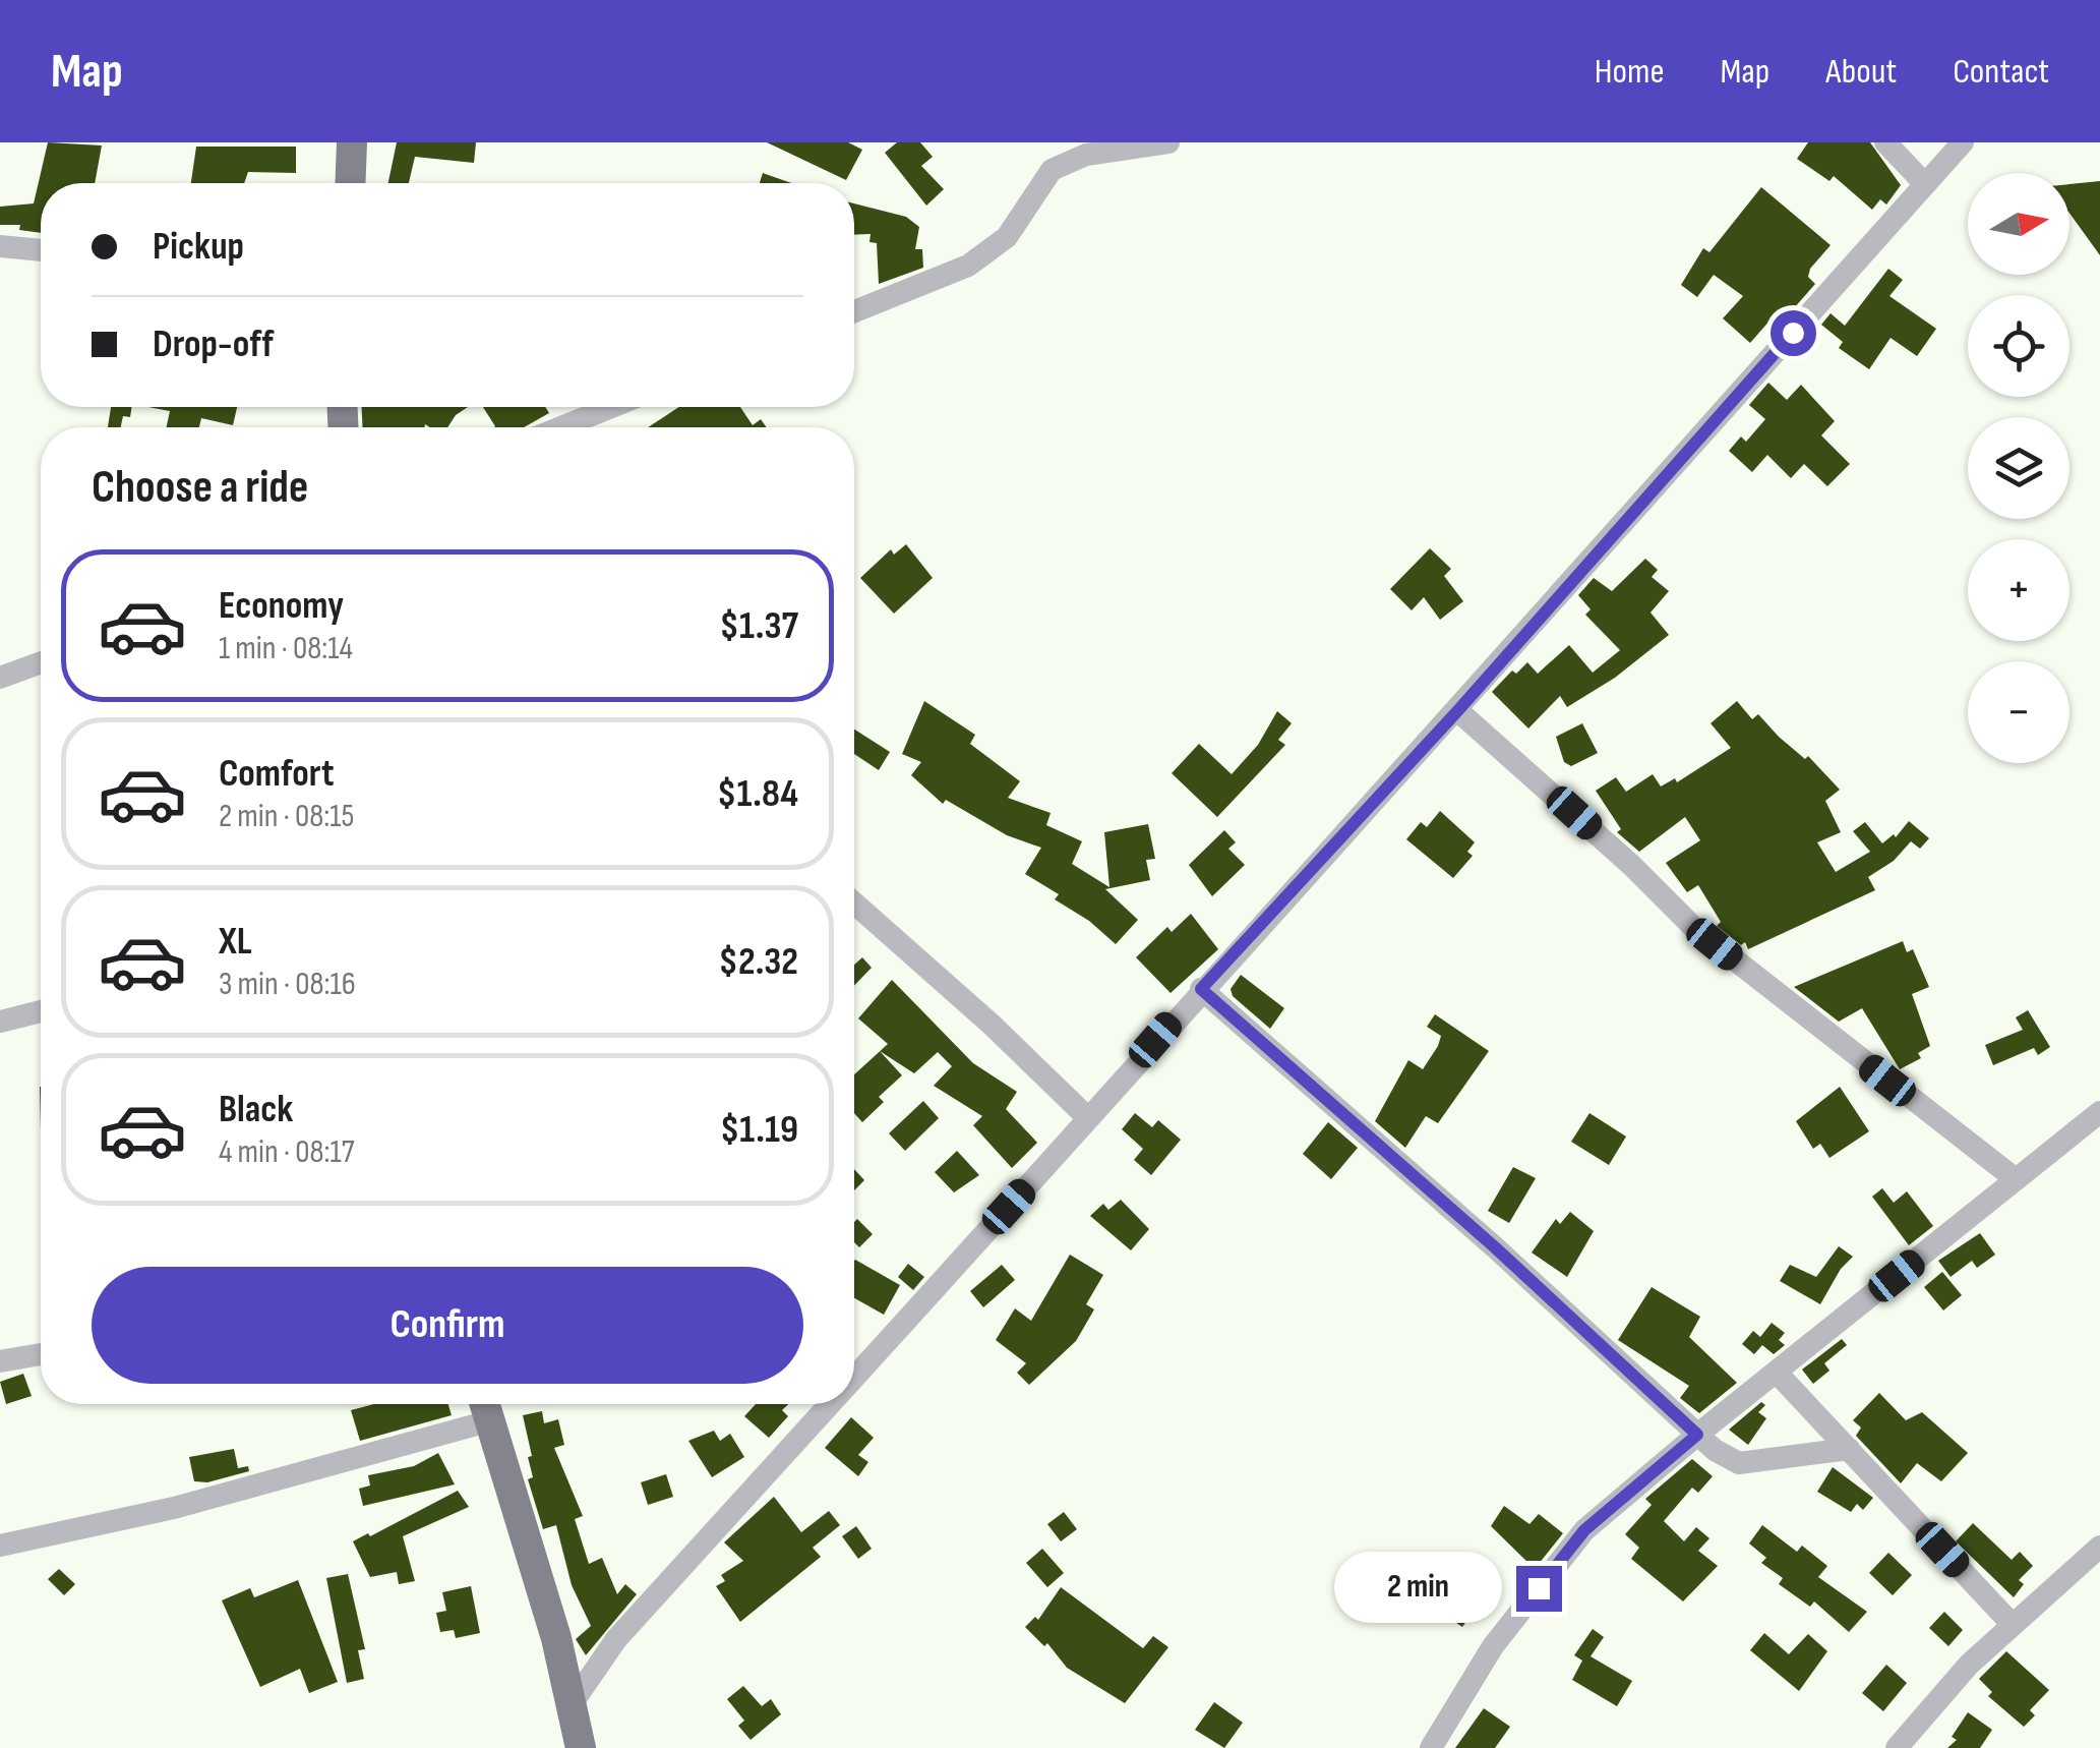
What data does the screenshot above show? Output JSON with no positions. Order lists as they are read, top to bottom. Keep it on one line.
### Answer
{"north":"right","page":{"header":"Map","nav":["Home","Map","About","Contact"],"map_buttons":["+","−"],"banner":["Pickup","Drop-off"],"heading":"Choose a ride","list":[{"name":"Economy","note":"1 min · 08:14","value":"$1.37"},{"name":"Comfort","note":"2 min · 08:15","value":"$1.84"},{"name":"XL","note":"3 min · 08:16","value":"$2.32"},{"name":"Black","note":"4 min · 08:17","value":"$1.19"}],"buttons":"Confirm","bubble":"2 min"}}
